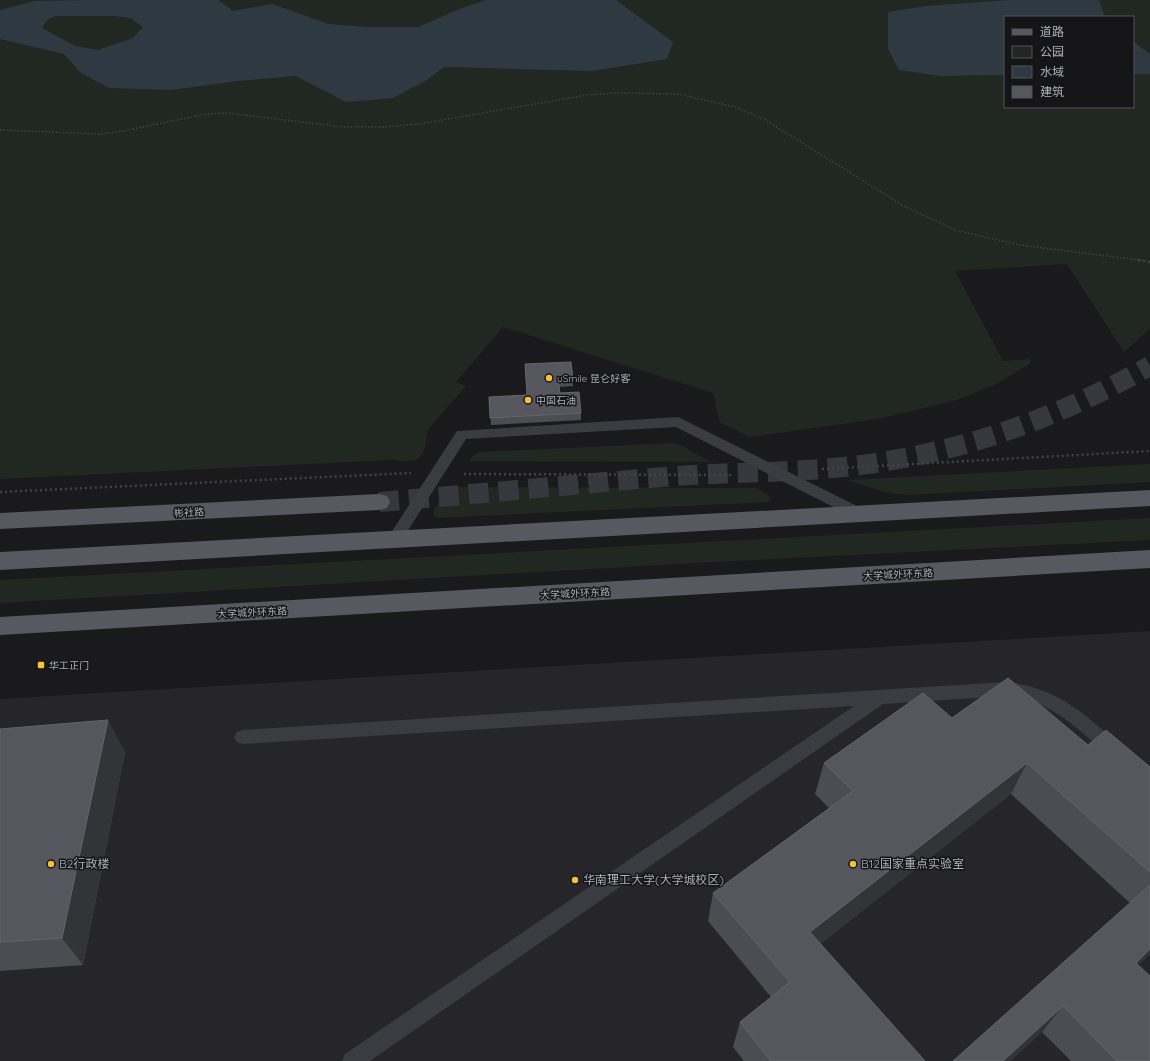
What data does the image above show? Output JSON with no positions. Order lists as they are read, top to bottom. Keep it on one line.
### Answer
{"streets":{"main road":["彬社路","大学城外环东路"]},"places":{"other":["uSmile 昆仑好客","中国石油","B2行政楼","B12国家重点实验室","华南理工大学(大学城校区)"],"transit":["华工正门"]},"legend":["道路","公园","水域","建筑"]}
